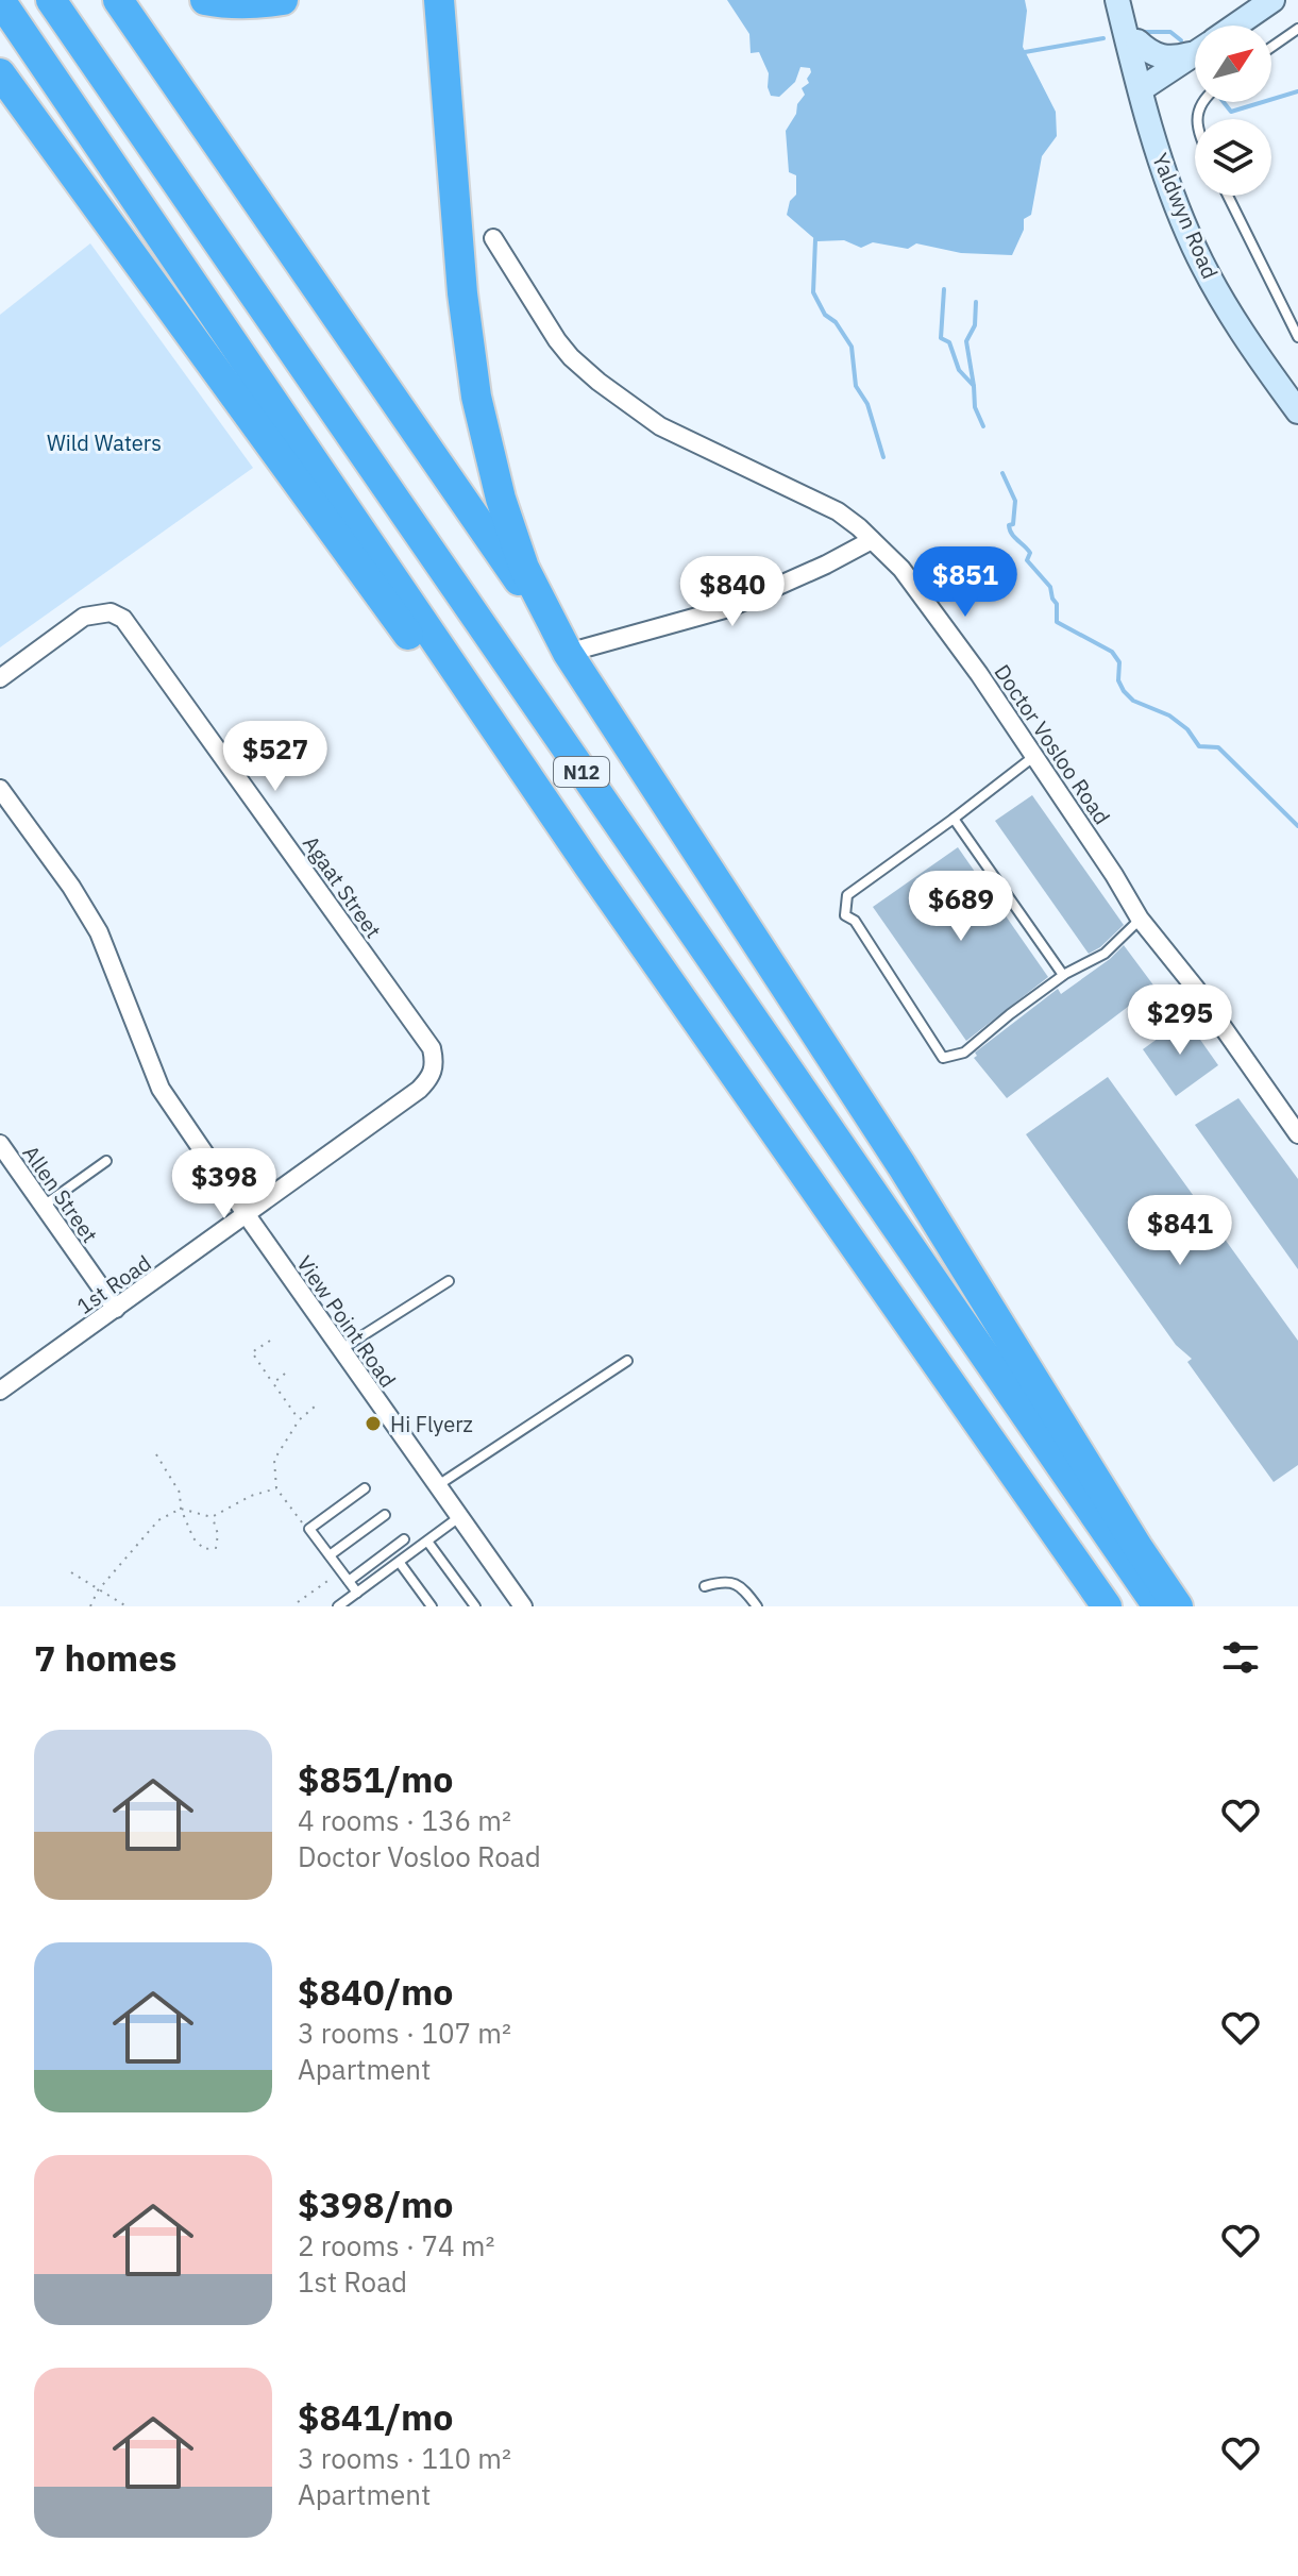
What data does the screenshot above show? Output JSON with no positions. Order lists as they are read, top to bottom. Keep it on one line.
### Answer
{"streets":{"highway":["N12"],"main road":["Yaldwyn Road"],"street":["Doctor Vosloo Road","Agaat Street","Allen Street","1st Road","View Point Road"]},"crossings":[["Agaat Street","1st Road"],["Allen Street","1st Road"],["1st Road","View Point Road"]],"parks":["Wild Waters"],"places":["Hi Flyerz"],"north":"top right","page":{"price":["$851","$840","$527","$689","$295","$398","$841"],"heading":"7 homes","list":[{"name":"$851/mo","note":"4 rooms · 136 m² · Doctor Vosloo Road"},{"name":"$840/mo","note":"3 rooms · 107 m² · Apartment"},{"name":"$398/mo","note":"2 rooms · 74 m² · 1st Road"},{"name":"$841/mo","note":"3 rooms · 110 m² · Apartment"}]}}
